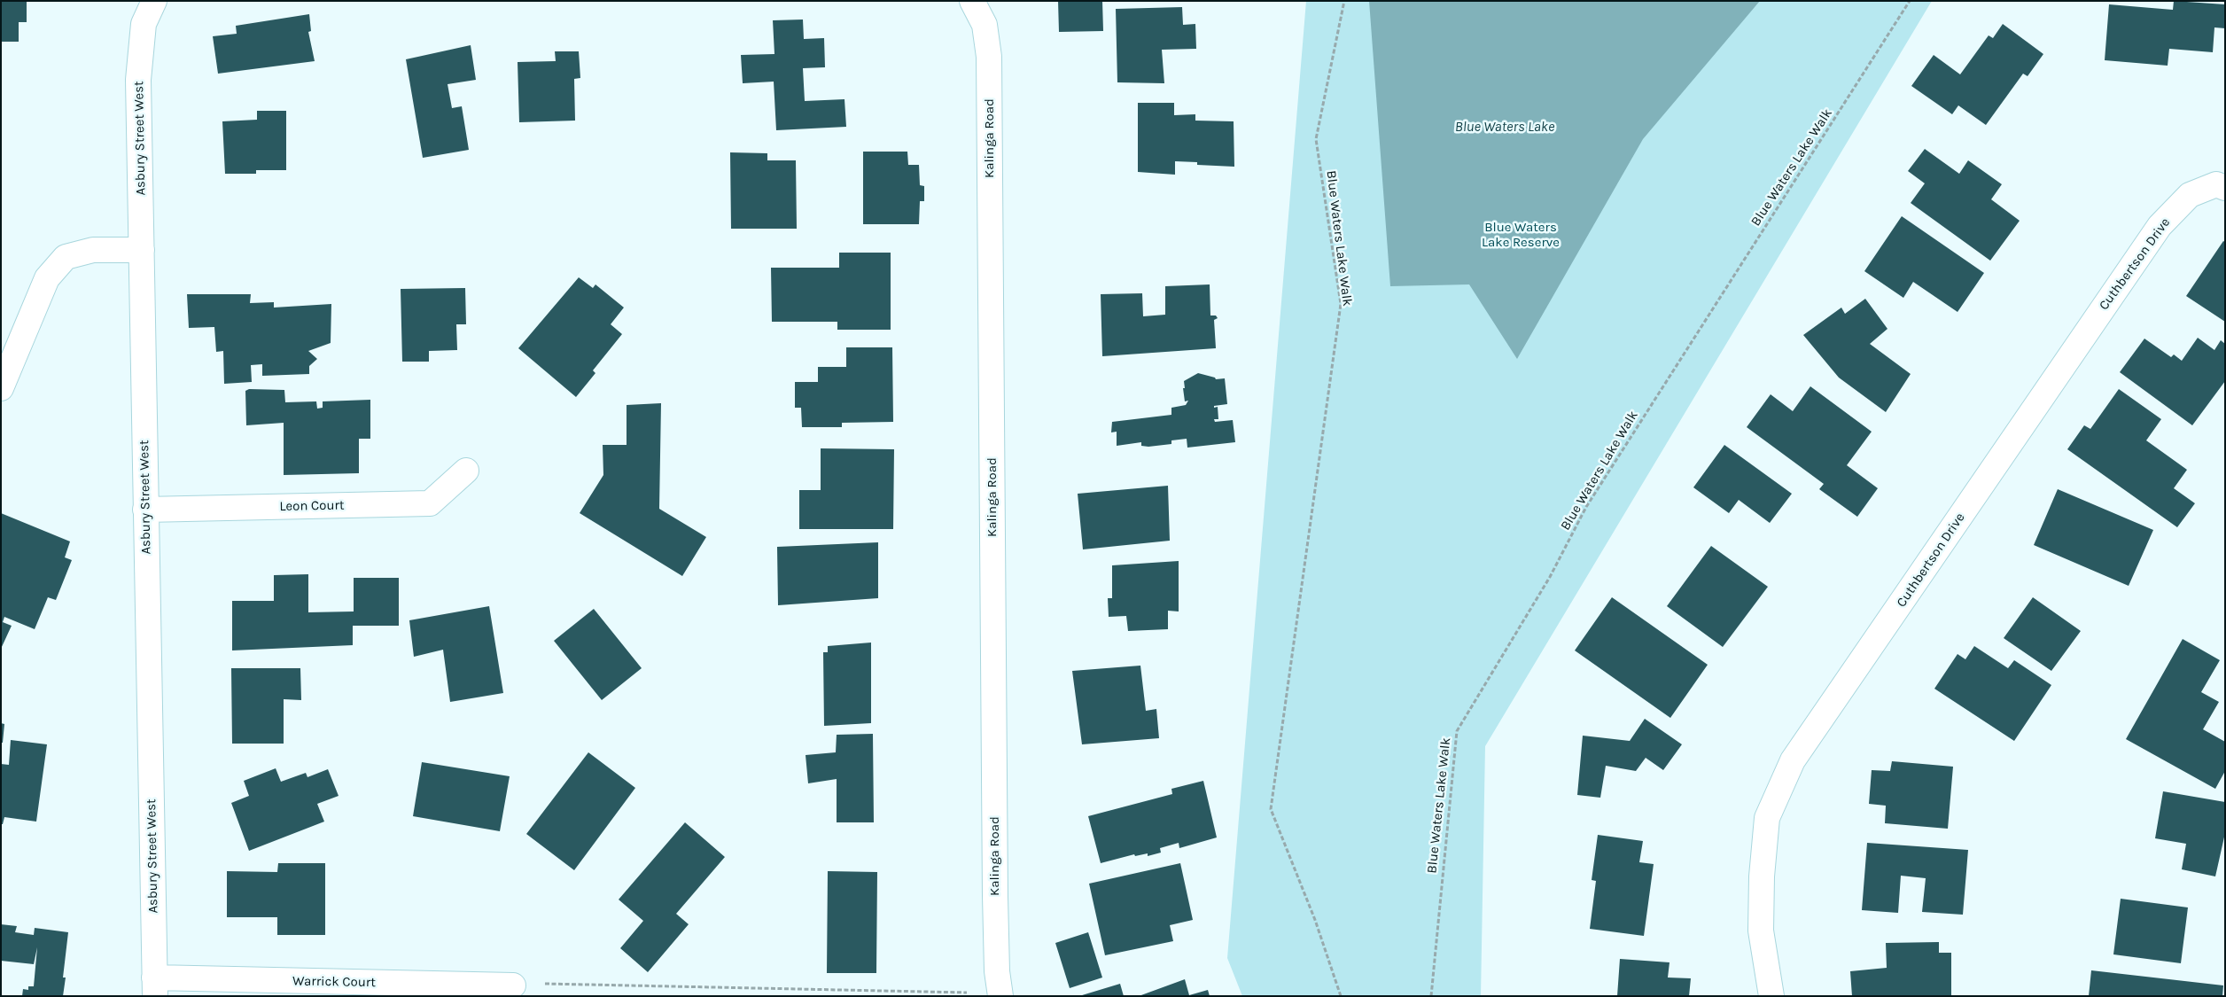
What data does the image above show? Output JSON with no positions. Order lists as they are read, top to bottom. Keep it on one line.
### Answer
{"streets":{"street":["Asbury Street West","Kalinga Road","Cuthbertson Drive","Leon Court","Warrick Court"],"path":["Blue Waters Lake Walk"]},"crossings":[["Asbury Street West","Leon Court"],["Asbury Street West","Warrick Court"]],"water":["Blue Waters Lake"],"parks":["Blue Waters Lake Reserve"]}
